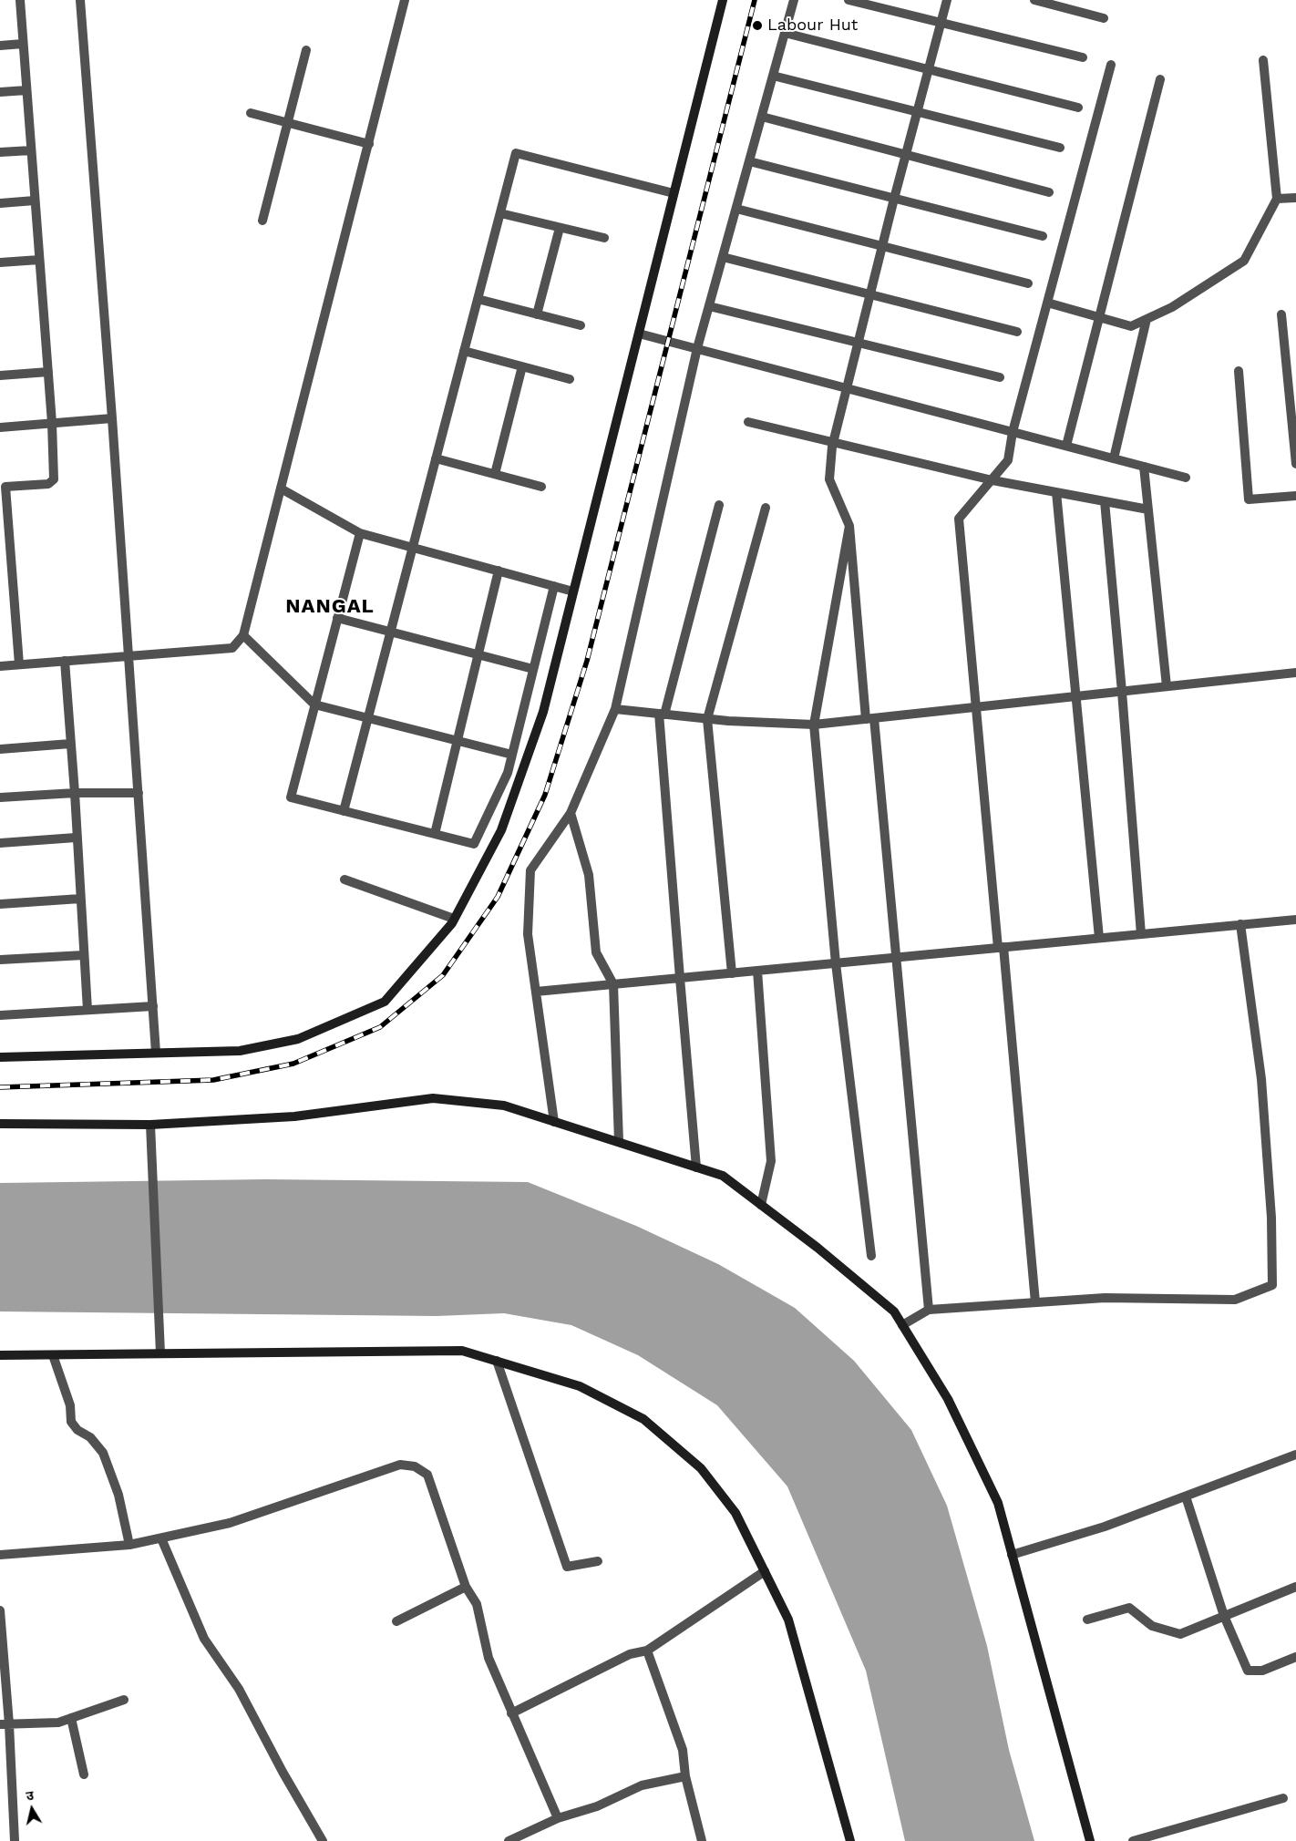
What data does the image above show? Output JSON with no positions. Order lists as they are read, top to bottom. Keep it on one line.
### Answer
{"districts":["NANGAL"],"places":["Labour Hut"],"north":"top"}
